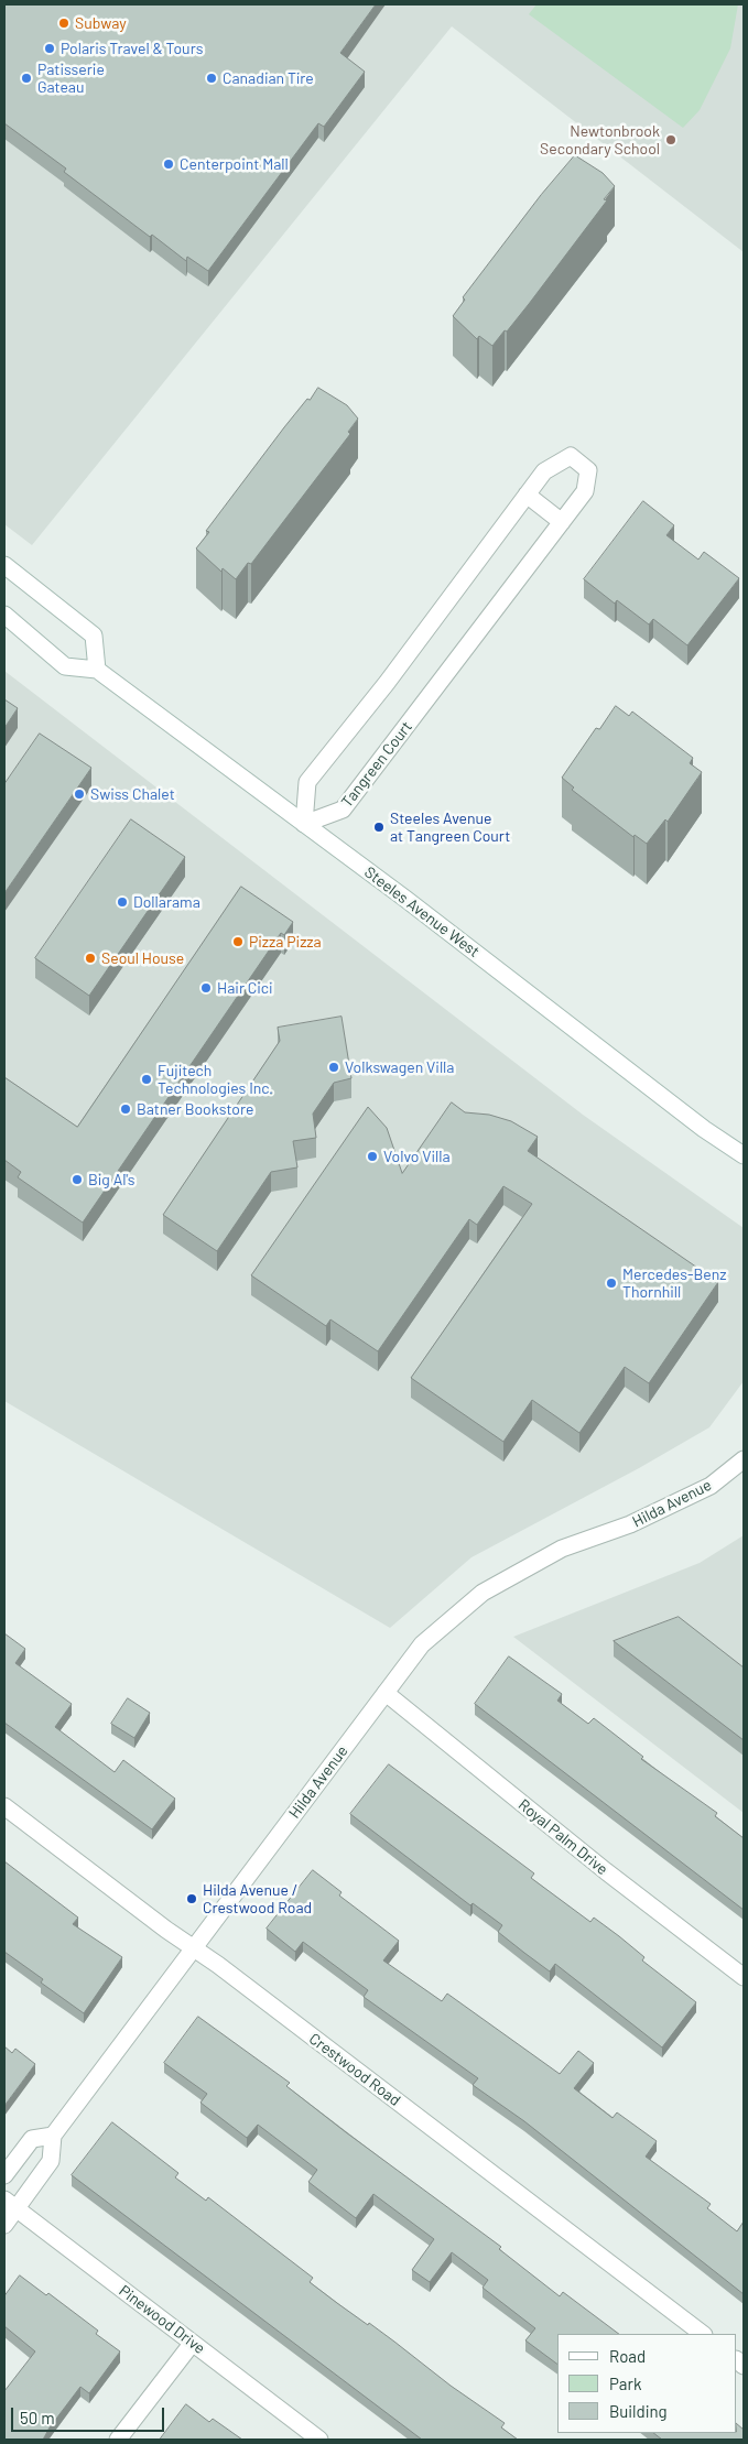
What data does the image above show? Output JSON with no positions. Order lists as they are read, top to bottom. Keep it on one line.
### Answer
{"streets":{"street":["Tangreen Court","Steeles Avenue West","Hilda Avenue","Royal Palm Drive","Crestwood Road","Pinewood Drive"]},"crossings":[["Tangreen Court","Steeles Avenue West"],["Hilda Avenue","Royal Palm Drive"],["Hilda Avenue","Crestwood Road"]],"places":["Subway","Polaris Travel & Tours","Patisserie Gateau","Canadian Tire","Newtonbrook Secondary School","Centerpoint Mall","Swiss Chalet","Steeles Avenue at Tangreen Court","Dollarama","Pizza Pizza","Seoul House","Hair Cici","Volkswagen Villa","Fujitech Technologies Inc.","Batner Bookstore","Volvo Villa","Big Al's","Mercedes-Benz Thornhill","Hilda Avenue / Crestwood Road"],"legend":["Road","Park","Building"],"scale_bar":"50 m"}
